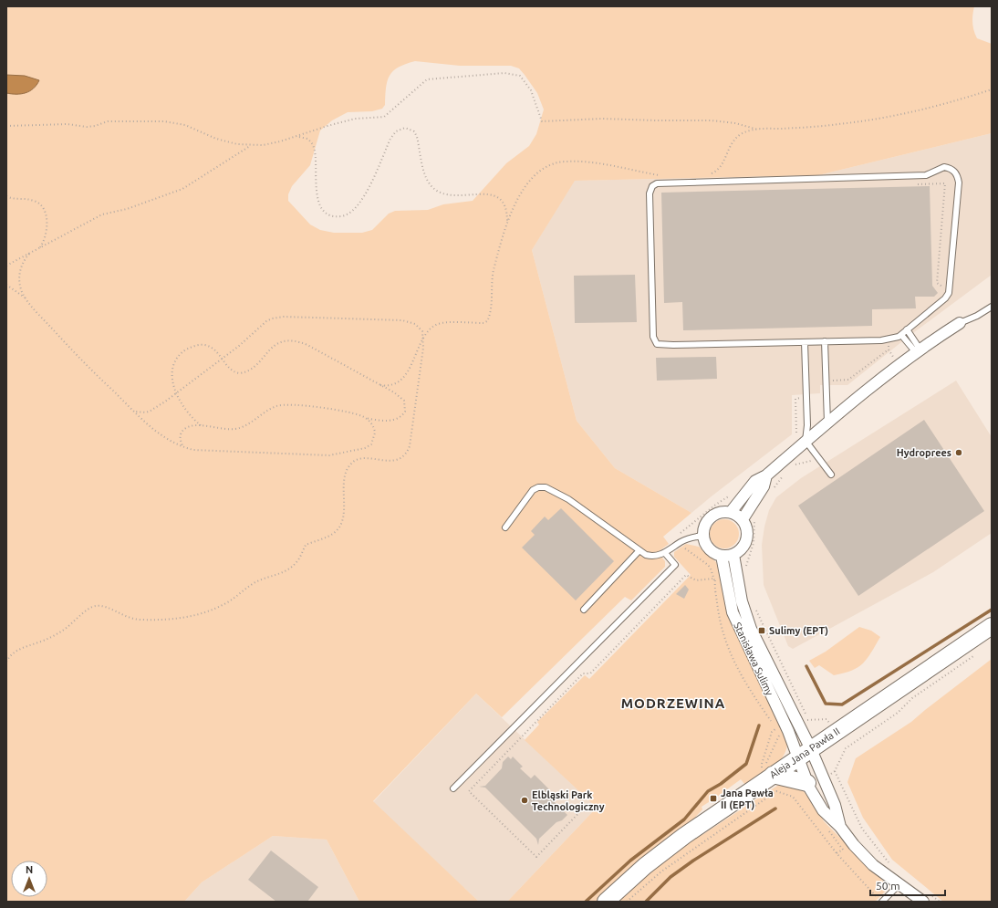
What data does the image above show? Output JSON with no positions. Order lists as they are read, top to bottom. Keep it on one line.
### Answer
{"streets":{"street":["Stanisława Sulimy","Aleja Jana Pawła II"]},"crossings":[["Stanisława Sulimy","Aleja Jana Pawła II"]],"districts":["MODRZEWINA"],"places":{"other":["Hydroprees","Elbląski Park Technologiczny"],"transit":["Sulimy (EPT)","Jana Pawła II (EPT)"]},"scale_bar":"50 m","north":"top"}
